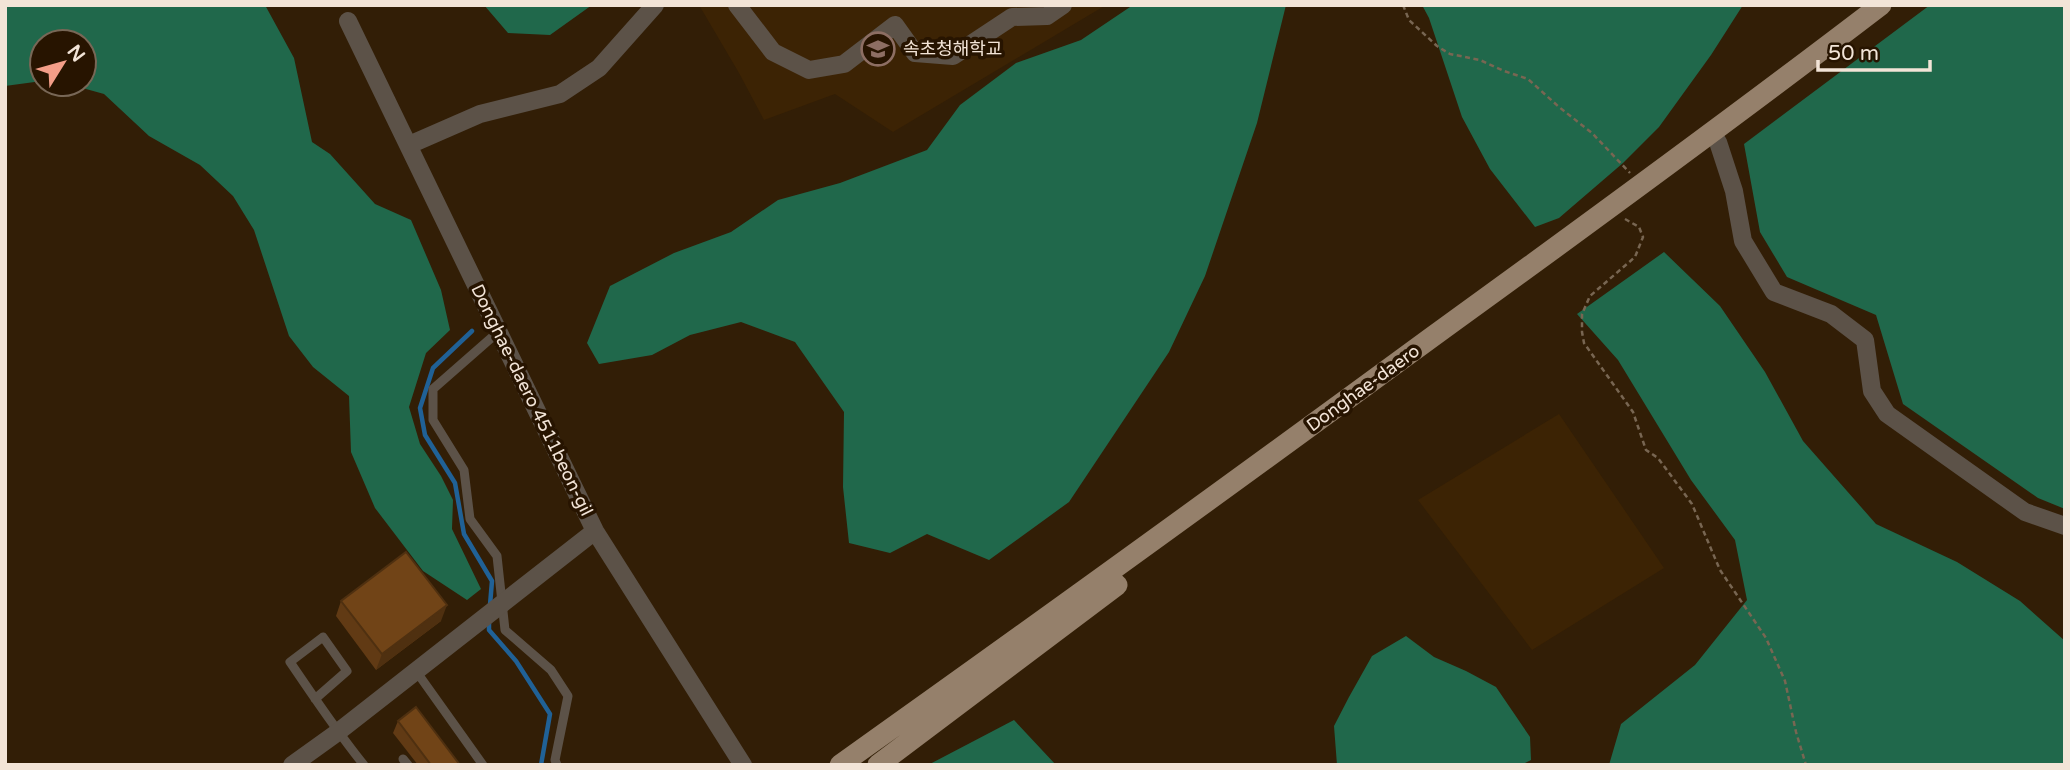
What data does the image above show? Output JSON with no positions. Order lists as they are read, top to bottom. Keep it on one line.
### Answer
{"streets":{"main road":["Donghae-daero"],"street":["Donghae-daero 4511beon-gil"]},"places":{"school or university":["속초청해학교"]},"scale_bar":"50 m","north":"top right"}
